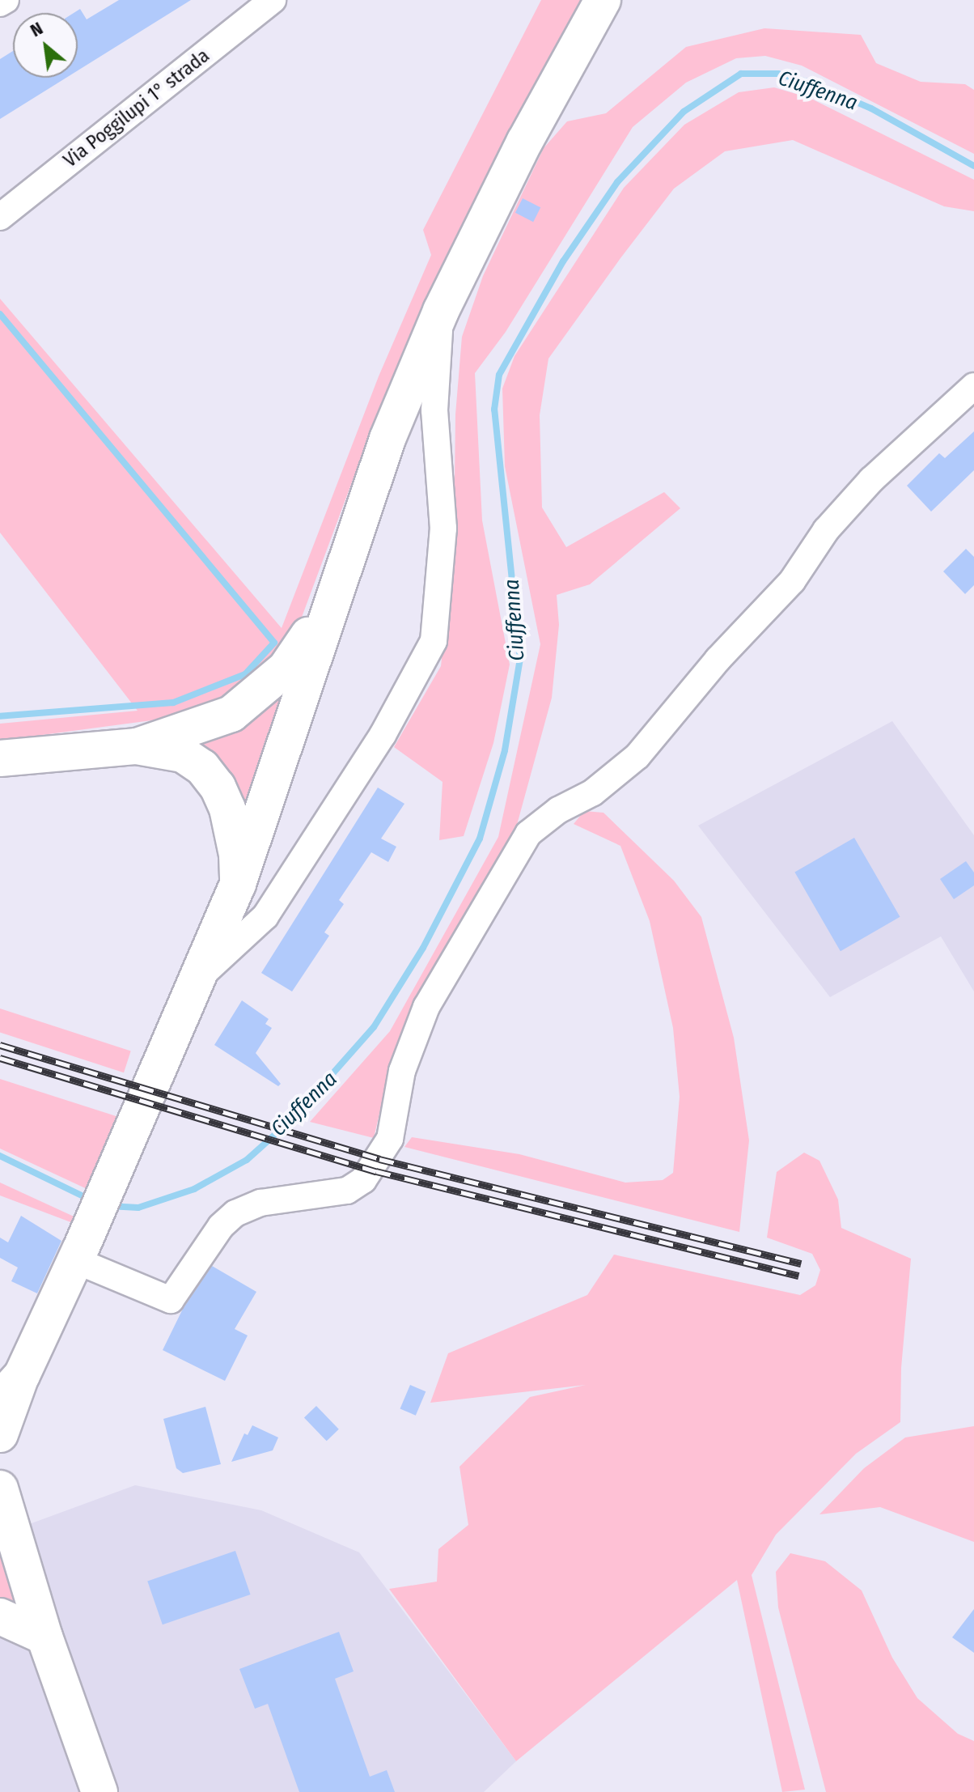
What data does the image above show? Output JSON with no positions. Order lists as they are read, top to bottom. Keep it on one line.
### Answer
{"streets":{"street":["Via Poggilupi 1° strada"]},"water":["Ciuffenna"],"north":"top left"}
